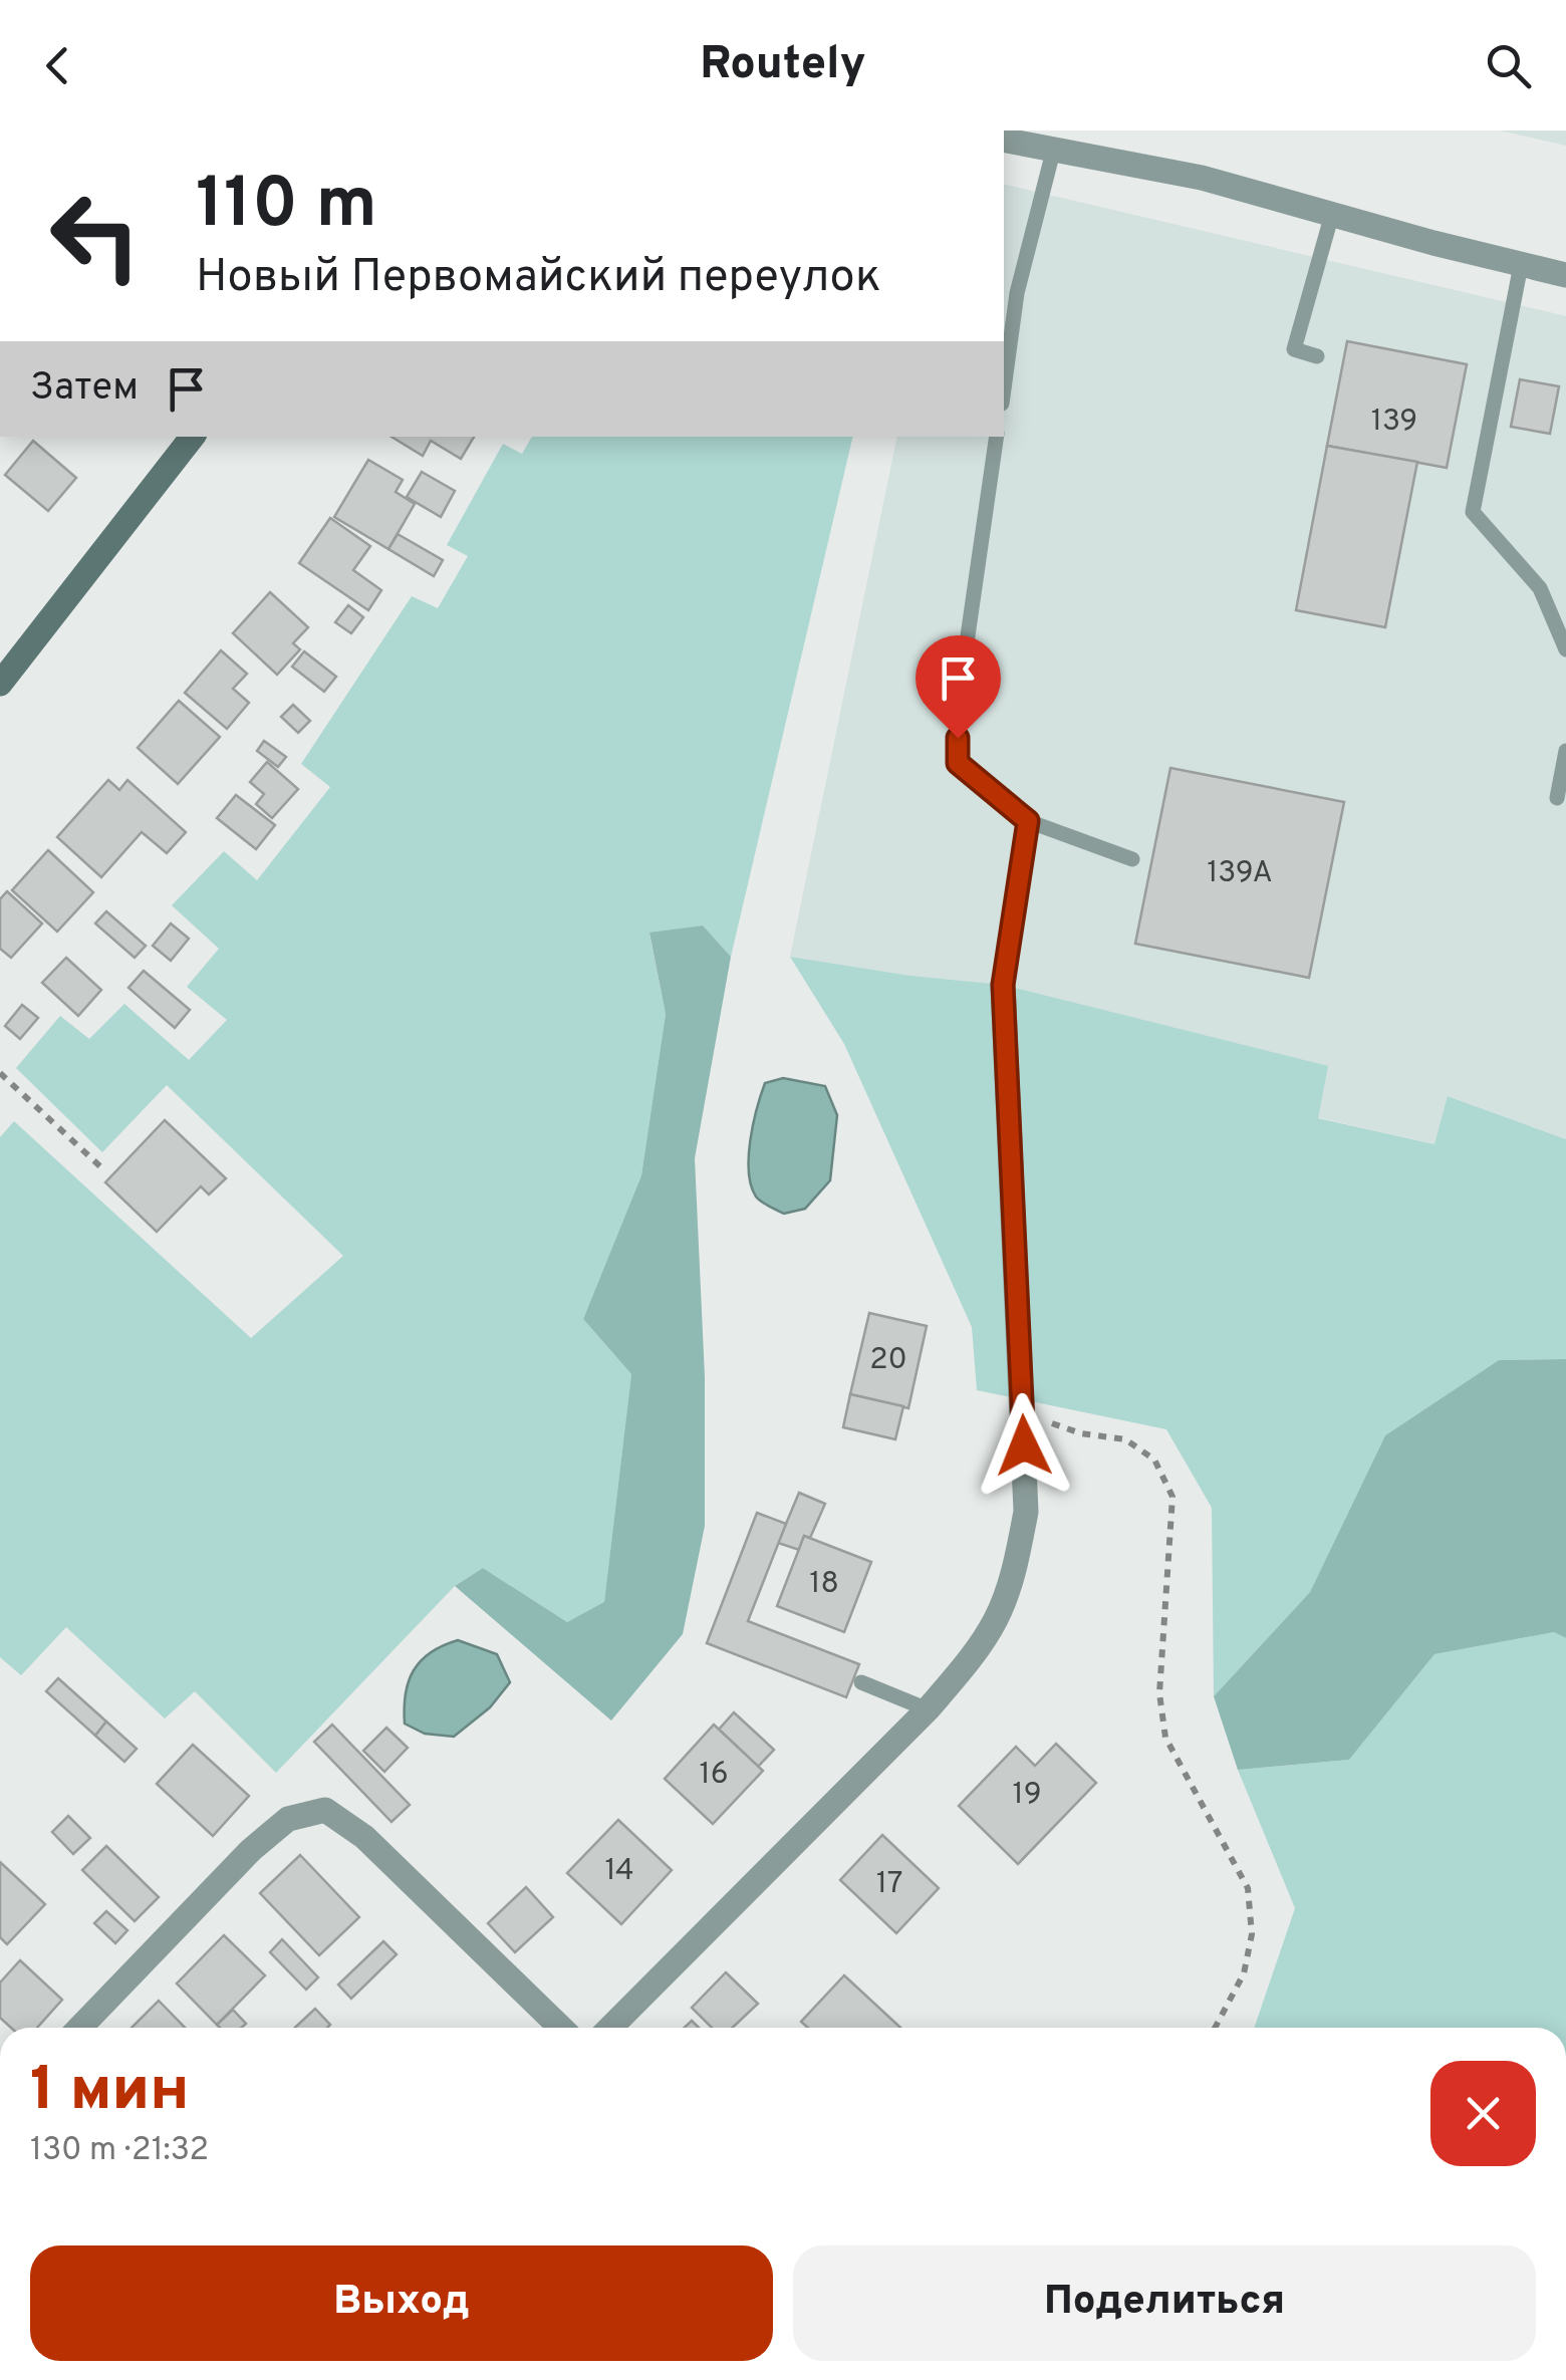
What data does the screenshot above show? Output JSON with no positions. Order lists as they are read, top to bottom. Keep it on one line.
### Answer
{"house_numbers":["139","139А","20","18","16","19","14","17"],"page":{"header":"Routely","turn":["110 m","Новый Первомайский переулок"],"then":"Затем","heading":["1 мин","130 m · 21:32"],"buttons":["Выход","Поделиться"]}}
